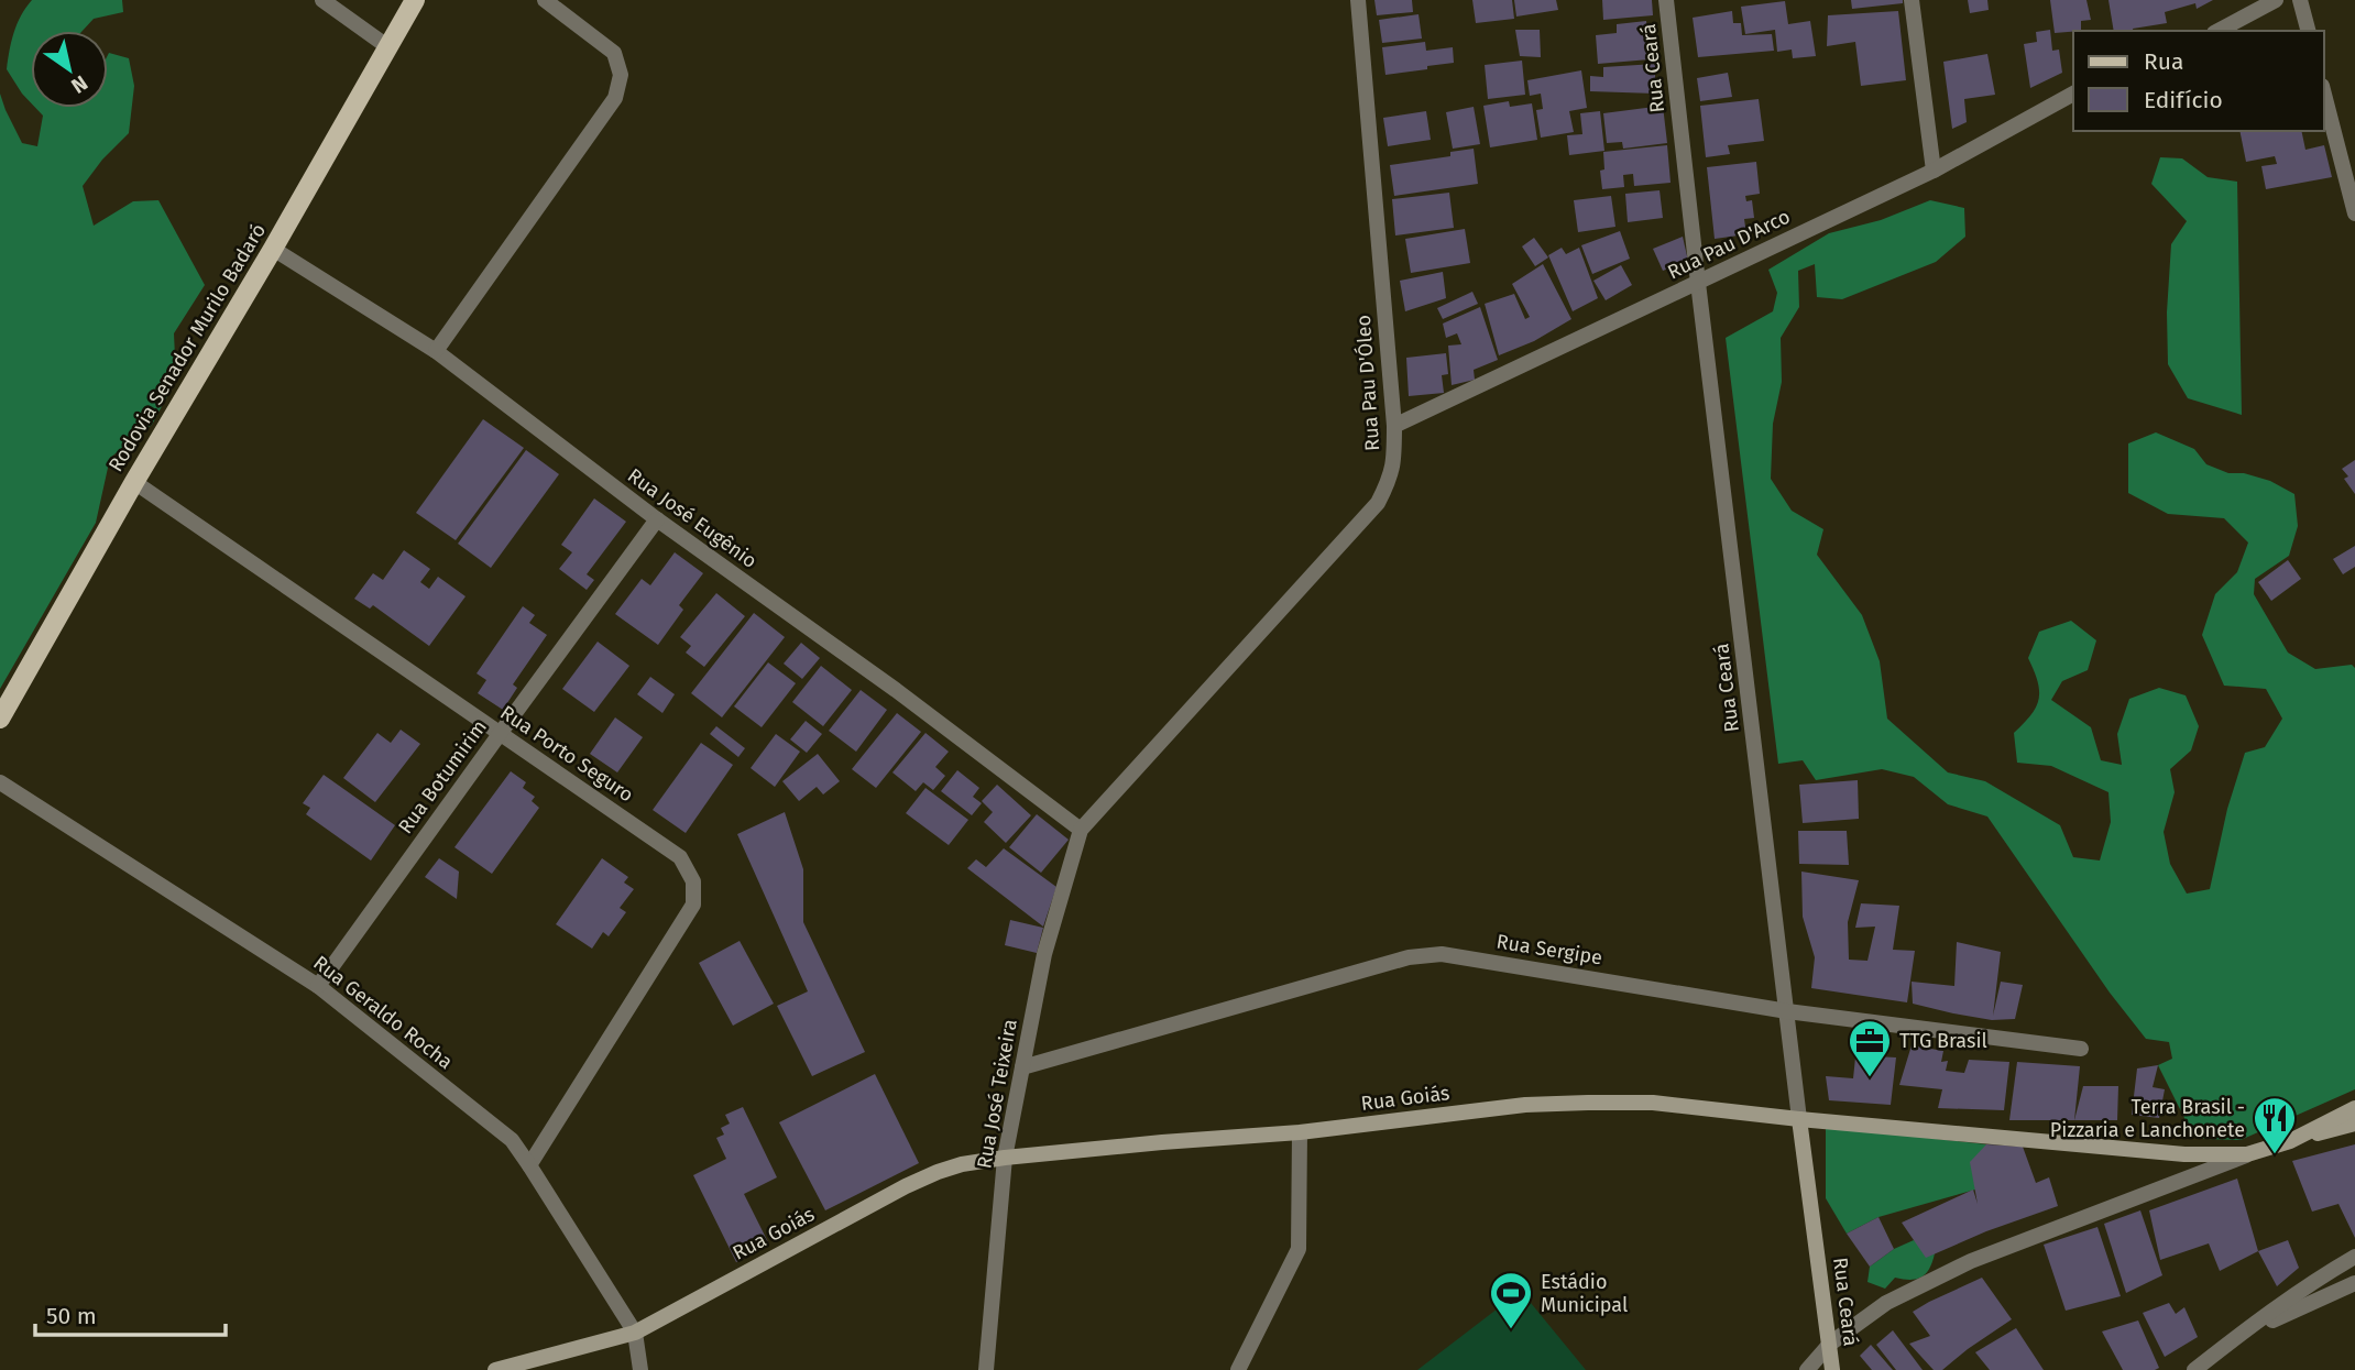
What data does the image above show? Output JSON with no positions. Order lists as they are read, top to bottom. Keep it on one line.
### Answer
{"streets":{"main road":["Rodovia Senador Murilo Badaró"],"street":["Rua Ceará","Rua Pau D'Arco","Rua Pau D'Óleo","Rua José Eugênio","Rua Porto Seguro","Rua Botumirim","Rua Sergipe","Rua Geraldo Rocha","Rua José Teixeira","Rua Goiás"]},"crossings":[["Rua Ceará","Rua Pau D'Arco"],["Rua Ceará","Rua Sergipe"],["Rua Ceará","Rua Goiás"],["Rua Pau D'Arco","Rua Pau D'Óleo"],["Rodovia Senador Murilo Badaró","Rua José Eugênio"],["Rodovia Senador Murilo Badaró","Rua Porto Seguro"],["Rua Pau D'Óleo","Rua José Eugênio"],["Rua Pau D'Óleo","Rua José Teixeira"],["Rua José Eugênio","Rua Botumirim"],["Rua José Eugênio","Rua José Teixeira"],["Rua Porto Seguro","Rua Botumirim"],["Rua Porto Seguro","Rua Geraldo Rocha"],["Rua Botumirim","Rua Geraldo Rocha"],["Rua Sergipe","Rua José Teixeira"],["Rua Geraldo Rocha","Rua Goiás"],["Rua José Teixeira","Rua Goiás"]],"places":{"office":["TTG Brasil"],"restaurant":["Terra Brasil - Pizzaria e Lanchonete"],"sports":["Estádio Municipal"]},"legend":["Rua","Edifício"],"scale_bar":"50 m","north":"bottom right"}
